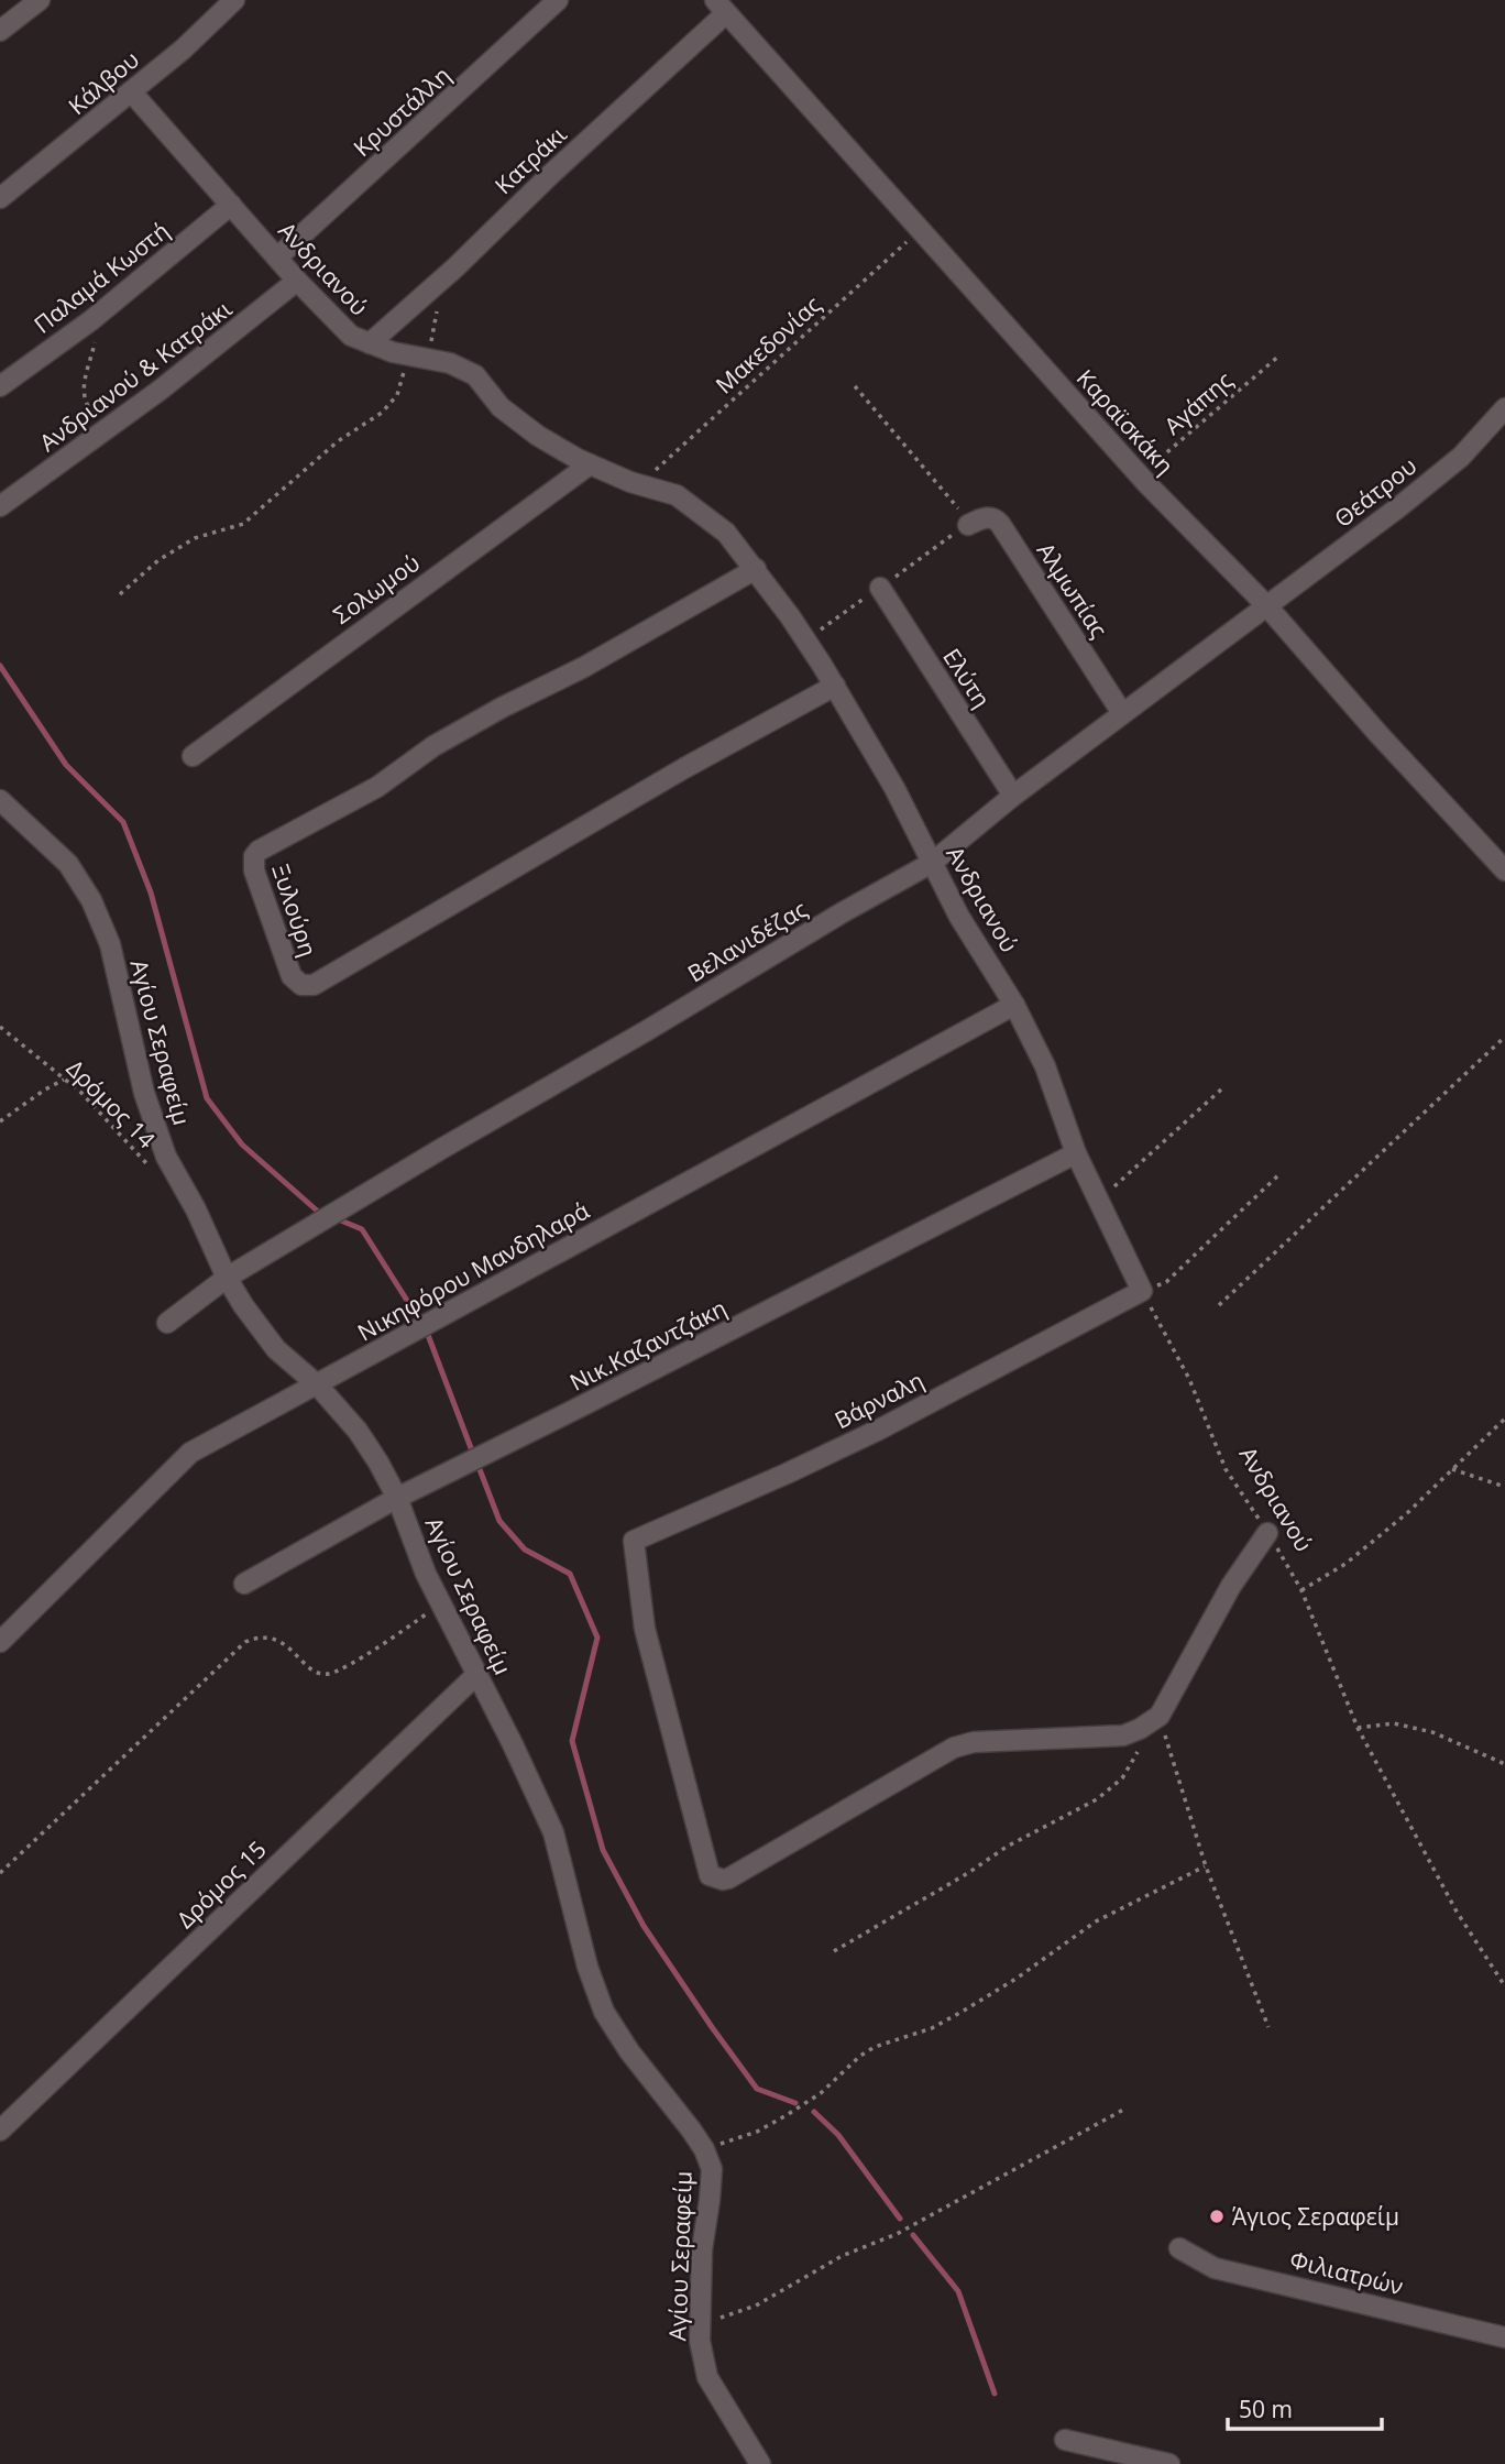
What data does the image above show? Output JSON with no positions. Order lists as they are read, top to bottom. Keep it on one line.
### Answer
{"streets":{"street":["Κάλβου","Κρυστάλλη","Κατράκι","Ανδριανού","Παλαμά Κωστή","Ανδριανού & Κατράκι","Καραϊσκάκη","Θεάτρου","Σολωμού","Αλμωπίας","Ελύτη","Ξυλούρη","Βελανιδέζας","Αγίου Σεραφείμ","Νικηφόρου Μανδηλαρά","Νικ.Καζαντζάκη","Βάρναλη","Δρόμος 15","Φιλιατρών"],"path":["Μακεδονίας","Αγάπης","Δρόμος 14"]},"crossings":[["Κάλβου","Ανδριανού"],["Κρυστάλλη","Ανδριανού"],["Κατράκι","Ανδριανού"],["Κατράκι","Καραϊσκάκη"],["Ανδριανού","Παλαμά Κωστή"],["Ανδριανού","Μακεδονίας"],["Ανδριανού","Ανδριανού & Κατράκι"],["Ανδριανού","Σολωμού"],["Ανδριανού","Ξυλούρη"],["Ανδριανού","Βελανιδέζας"],["Ανδριανού","Νικηφόρου Μανδηλαρά"],["Ανδριανού","Νικ.Καζαντζάκη"],["Ανδριανού","Βάρναλη"],["Μακεδονίας","Καραϊσκάκη"],["Αγάπης","Καραϊσκάκη"],["Καραϊσκάκη","Θεάτρου"],["Καραϊσκάκη","Βελανιδέζας"],["Θεάτρου","Βελανιδέζας"],["Αλμωπίας","Βελανιδέζας"],["Ελύτη","Βελανιδέζας"],["Βελανιδέζας","Αγίου Σεραφείμ"],["Αγίου Σεραφείμ","Νικηφόρου Μανδηλαρά"],["Αγίου Σεραφείμ","Νικ.Καζαντζάκη"],["Αγίου Σεραφείμ","Δρόμος 15"]],"places":["Άγιος Σεραφείμ"],"scale_bar":"50 m"}
